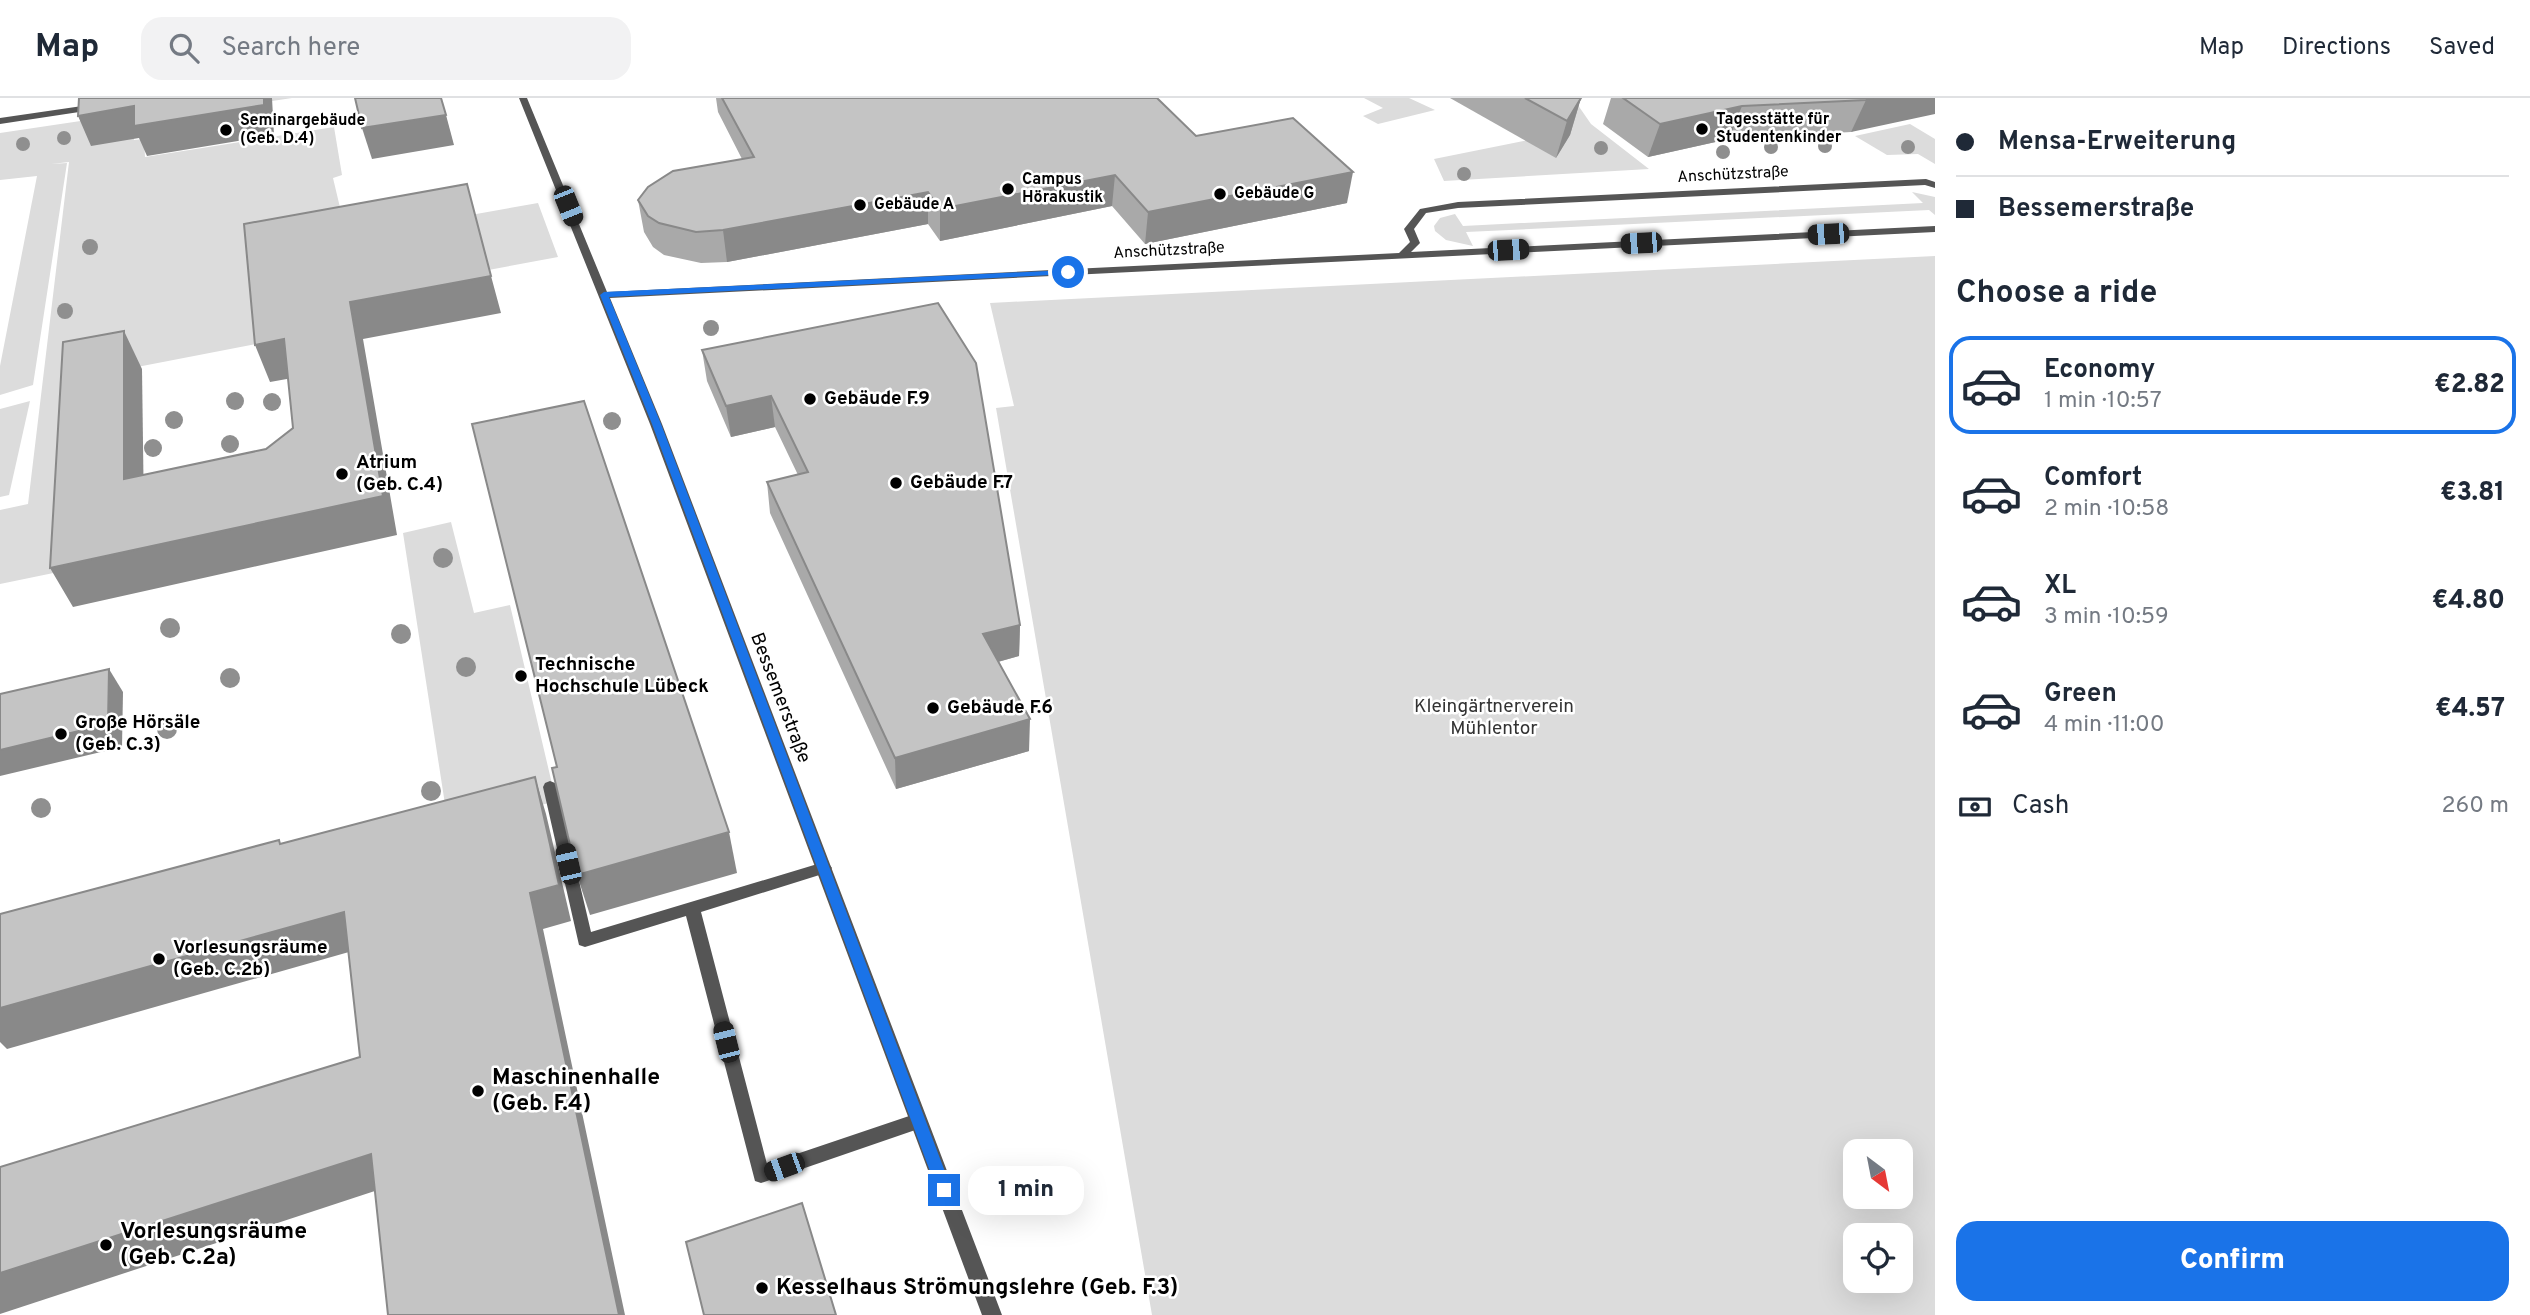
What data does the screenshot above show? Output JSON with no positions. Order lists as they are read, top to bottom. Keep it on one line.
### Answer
{"streets":{"street":["Anschützstraße","Bessemerstraße"]},"crossings":[["Anschützstraße","Bessemerstraße"]],"parks":["Kleingärtnerverein Mühlentor"],"places":["Tagesstätte für Studentenkinder","Seminargebäude (Geb. D.4)","Campus Hörakustik","Gebäude G","Gebäude A","Gebäude F.9","Atrium (Geb. C.4)","Gebäude F.7","Technische Hochschule Lübeck","Gebäude F.6","Große Hörsäle (Geb. C.3)","Vorlesungsräume (Geb. C.2b)","Maschinenhalle (Geb. F.4)","Vorlesungsräume (Geb. C.2a)","Kesselhaus Strömungslehre (Geb. F.3)"],"north":"bottom right","page":{"header":"Map","search":"Search here","nav":["Map","Directions","Saved"],"banner":["Mensa-Erweiterung","Bessemerstraße"],"heading":"Choose a ride","list":[{"name":"Economy","note":"1 min · 10:57","value":"€2.82"},{"name":"Comfort","note":"2 min · 10:58","value":"€3.81"},{"name":"XL","note":"3 min · 10:59","value":"€4.80"},{"name":"Green","note":"4 min · 11:00","value":"€4.57"}],"pay":["Cash","260 m"],"bubble":"1 min","buttons":"Confirm"}}
